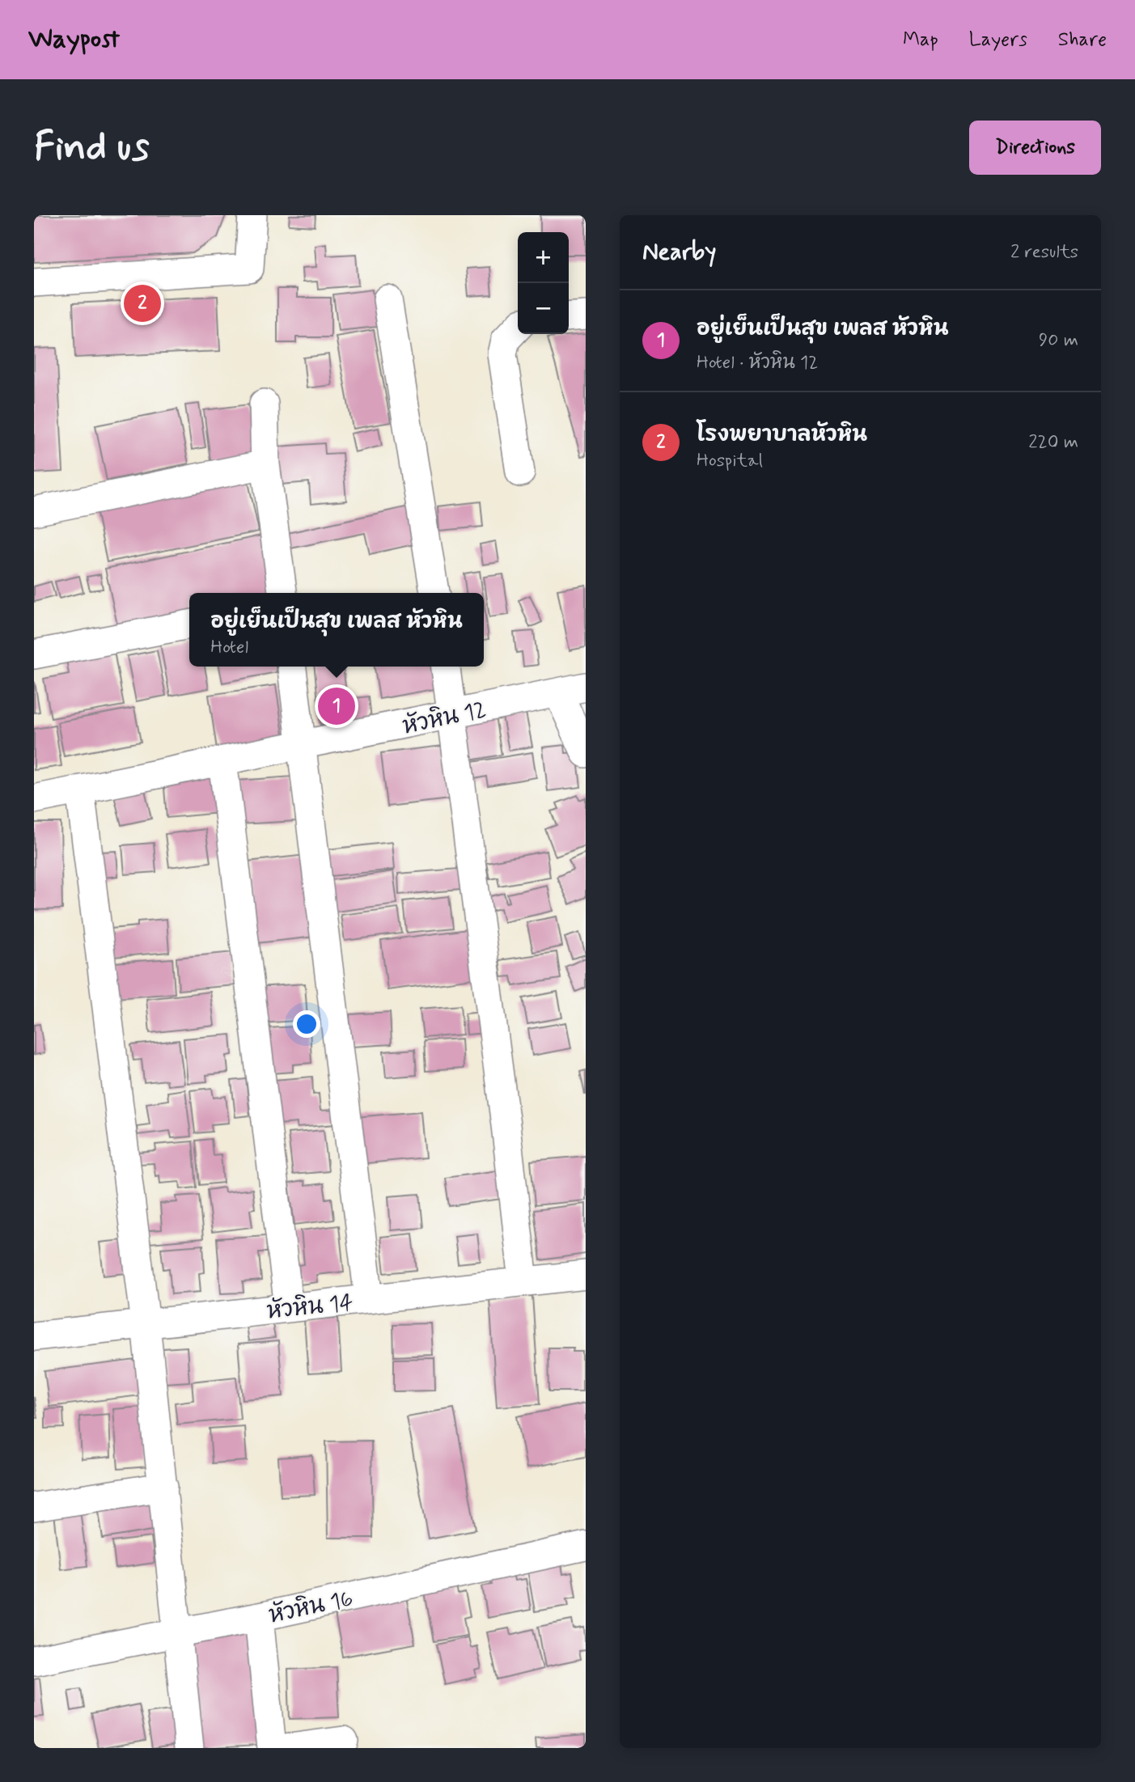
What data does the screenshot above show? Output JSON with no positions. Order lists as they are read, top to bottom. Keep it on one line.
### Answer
{"streets":{"street":["หัวหิน 12","หัวหิน 14","หัวหิน 16"]},"page":{"header":"Waypost","nav":["Map","Layers","Share"],"buttons":"Directions","title":"Find us","heading":["Nearby","2 results"],"map_buttons":["+","−"],"pins":["2","1"],"list":[{"mark":"1","name":"อยู่เย็นเป็นสุข เพลส หัวหิน","note":"Hotel · หัวหิน 12","value":"90 m"},{"mark":"2","name":"โรงพยาบาลหัวหิน","note":"Hospital","value":"220 m"}],"popup":["อยู่เย็นเป็นสุข เพลส หัวหิน","Hotel"]}}
